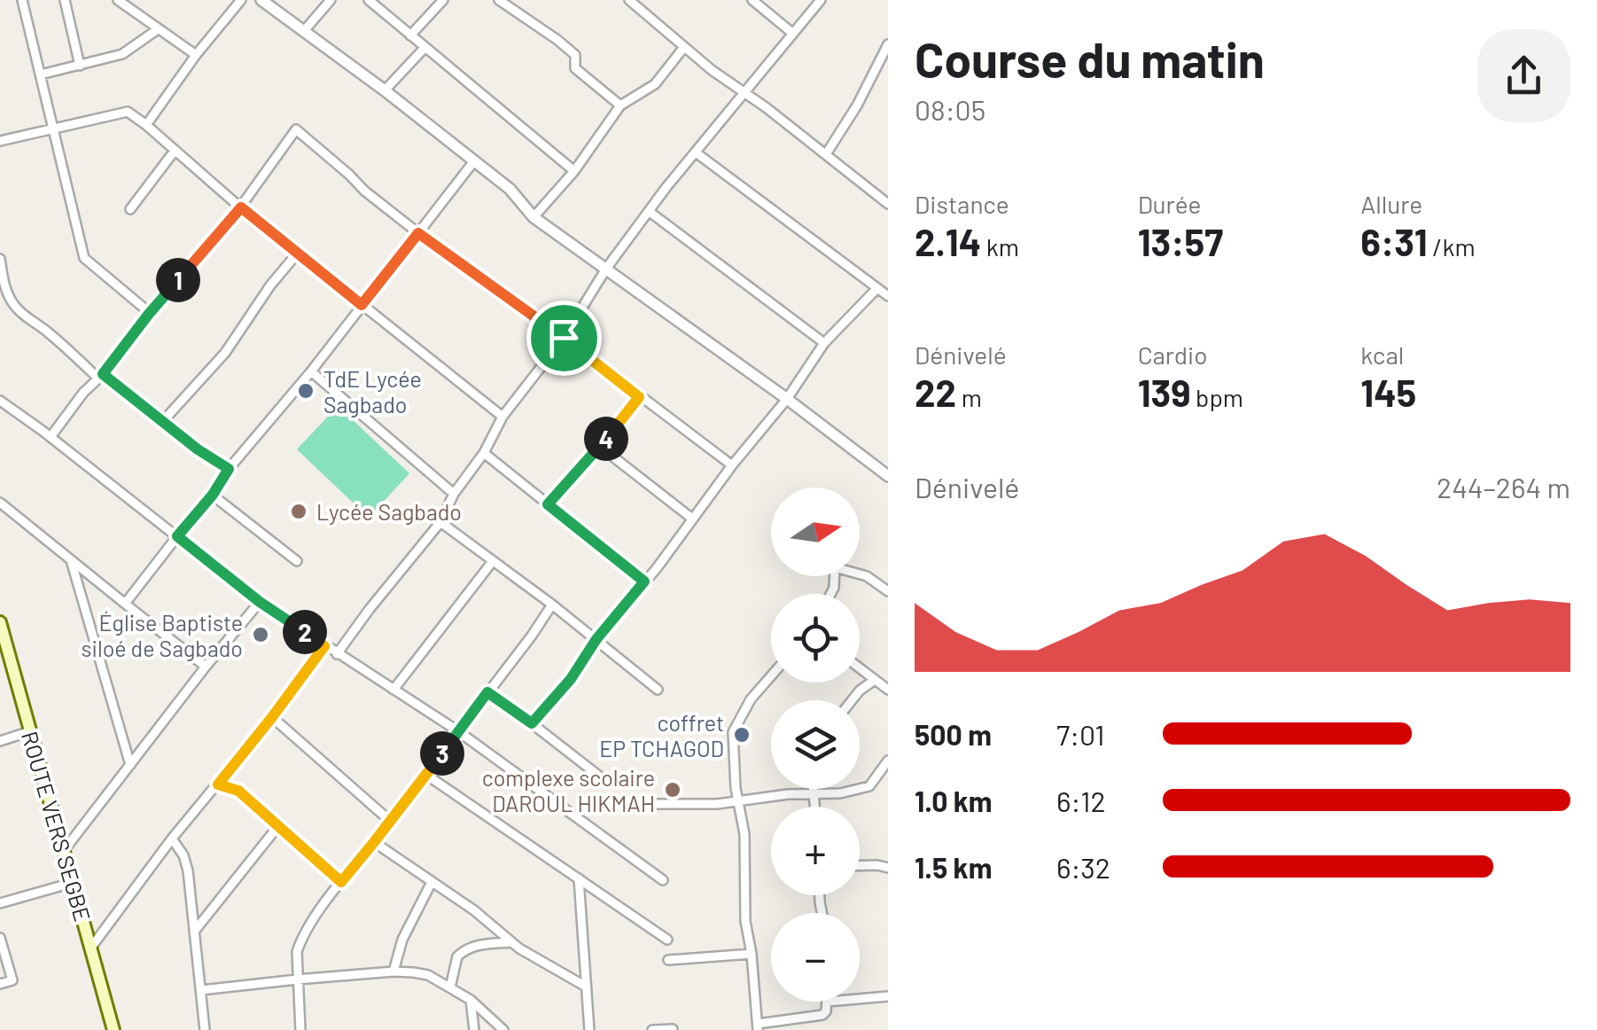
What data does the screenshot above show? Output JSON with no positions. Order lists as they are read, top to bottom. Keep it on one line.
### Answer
{"streets":{"main road":["ROUTE VERS SEGBE"]},"places":["TdE Lycée Sagbado","Lycée Sagbado","Église Baptiste siloé de Sagbado","coffret EP TCHAGOD","complexe scolaire DAROUL HIKMAH"],"north":"right","page":{"heading":["Course du matin","08:05"],"stats":[["Distance","2.14 km"],["Durée","13:57"],["Allure","6:31 /km"],["Dénivelé","22 m"],["Cardio","139 bpm"],["kcal","145"]],"pins":["1","4","2","3"],"chart":["Dénivelé","244–264 m"],"map_buttons":["+","−"],"list":[{"name":"500 m","note":"7:01"},{"name":"1.0 km","note":"6:12"},{"name":"1.5 km","note":"6:32"}]}}
